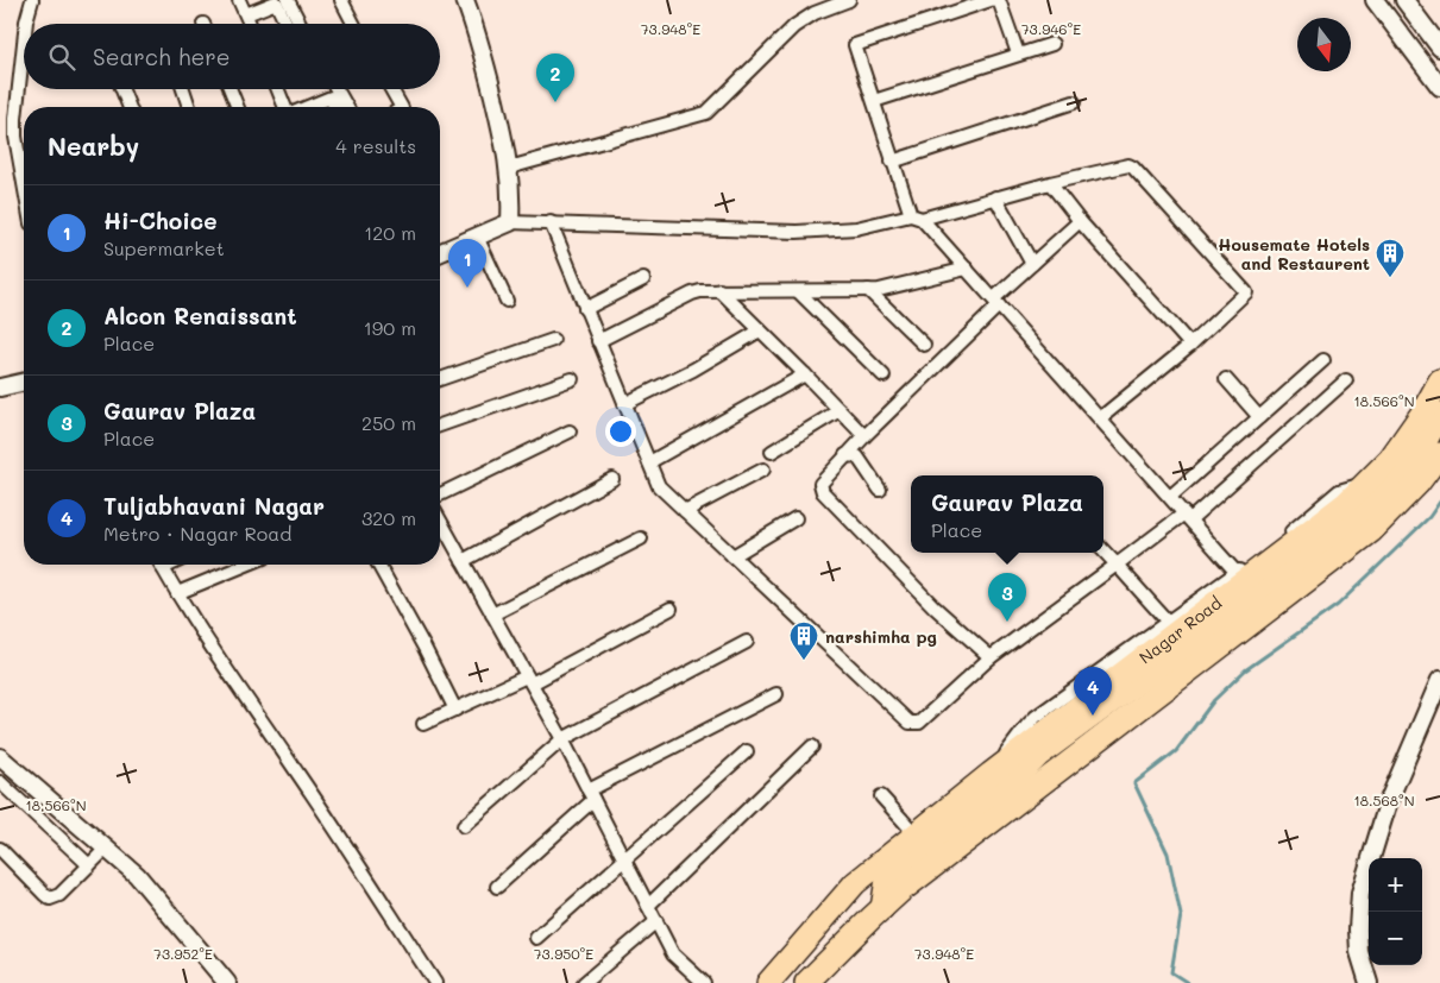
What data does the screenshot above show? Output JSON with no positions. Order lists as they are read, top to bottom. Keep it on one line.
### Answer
{"streets":{"highway":["Nagar Road"]},"places":{"building":["Housemate Hotels and Restaurent","narshimha pg"]},"north":"bottom","page":{"search":"Search here","pins":["2","1","3","4"],"heading":["Nearby","4 results"],"list":[{"mark":"1","name":"Hi-Choice","note":"Supermarket","value":"120 m"},{"mark":"2","name":"Alcon Renaissant","note":"Place","value":"190 m"},{"mark":"3","name":"Gaurav Plaza","note":"Place","value":"250 m"},{"mark":"4","name":"Tuljabhavani Nagar","note":"Metro · Nagar Road","value":"320 m"}],"popup":["Gaurav Plaza","Place"],"map_buttons":["+","−"]},"coordinates":["73.948°E","73.946°E","18.566°N","18.568°N","73.952°E","73.950°E"]}
